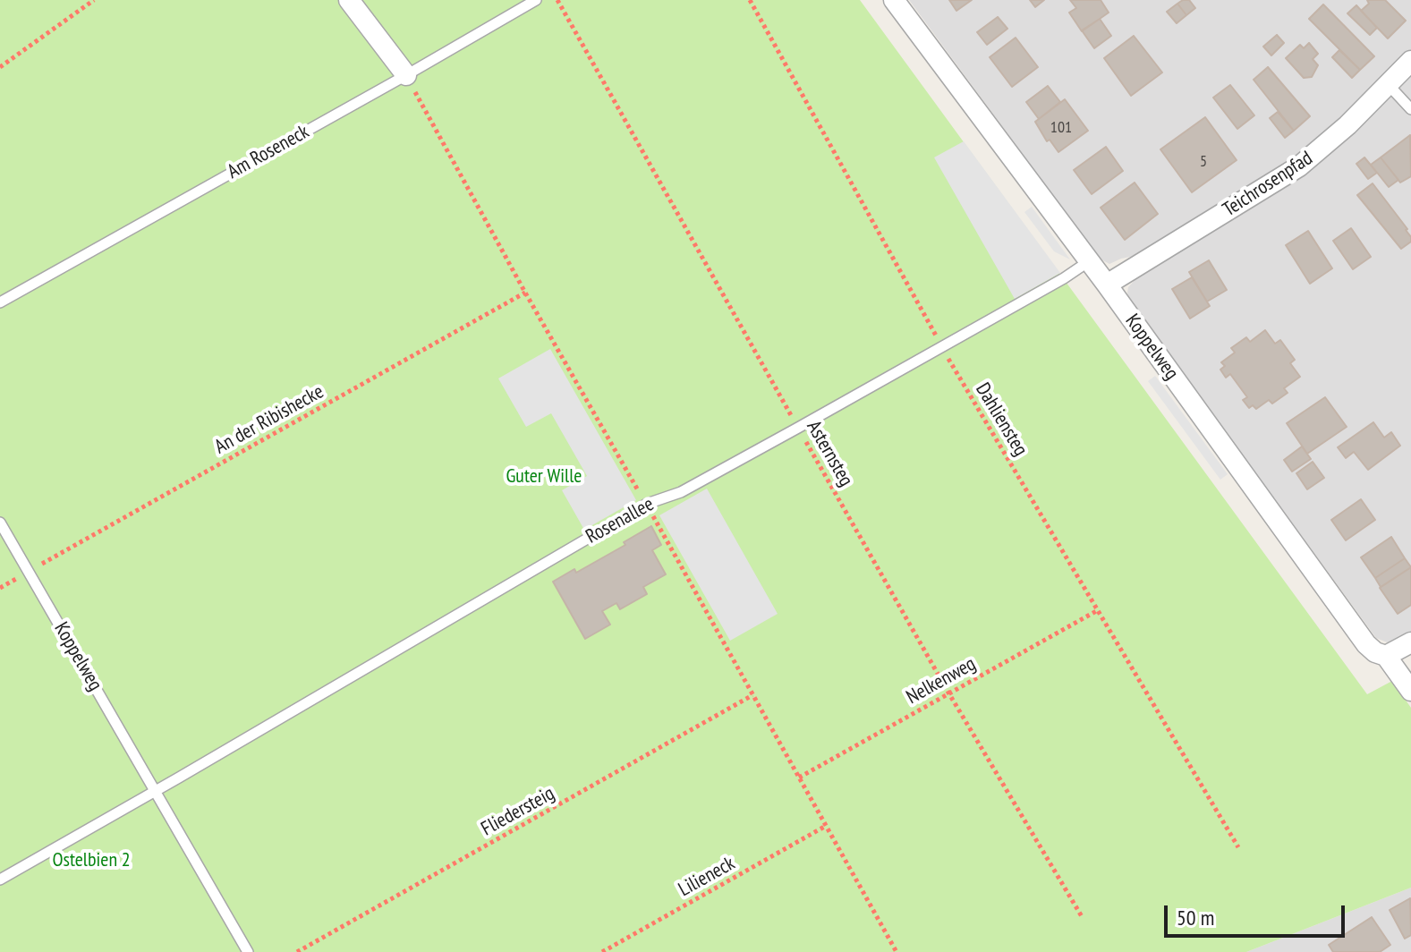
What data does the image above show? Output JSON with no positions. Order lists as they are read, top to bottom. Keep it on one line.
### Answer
{"streets":{"street":["Teichrosenpfad","Koppelweg"],"lane":["Am Roseneck","Rosenallee"],"path":["An der Ribishecke","Dahliensteg","Asternsteg","Nelkenweg","Fliedersteig","Lilieneck"]},"crossings":[["Teichrosenpfad","Koppelweg"],["Koppelweg","An der Ribishecke"],["Koppelweg","Rosenallee"],["Dahliensteg","Rosenallee"],["Dahliensteg","Nelkenweg"],["Asternsteg","Rosenallee"],["Asternsteg","Nelkenweg"]],"parks":["Guter Wille","Ostelbien 2"],"house_numbers":["101","5"],"scale_bar":"50 m"}
